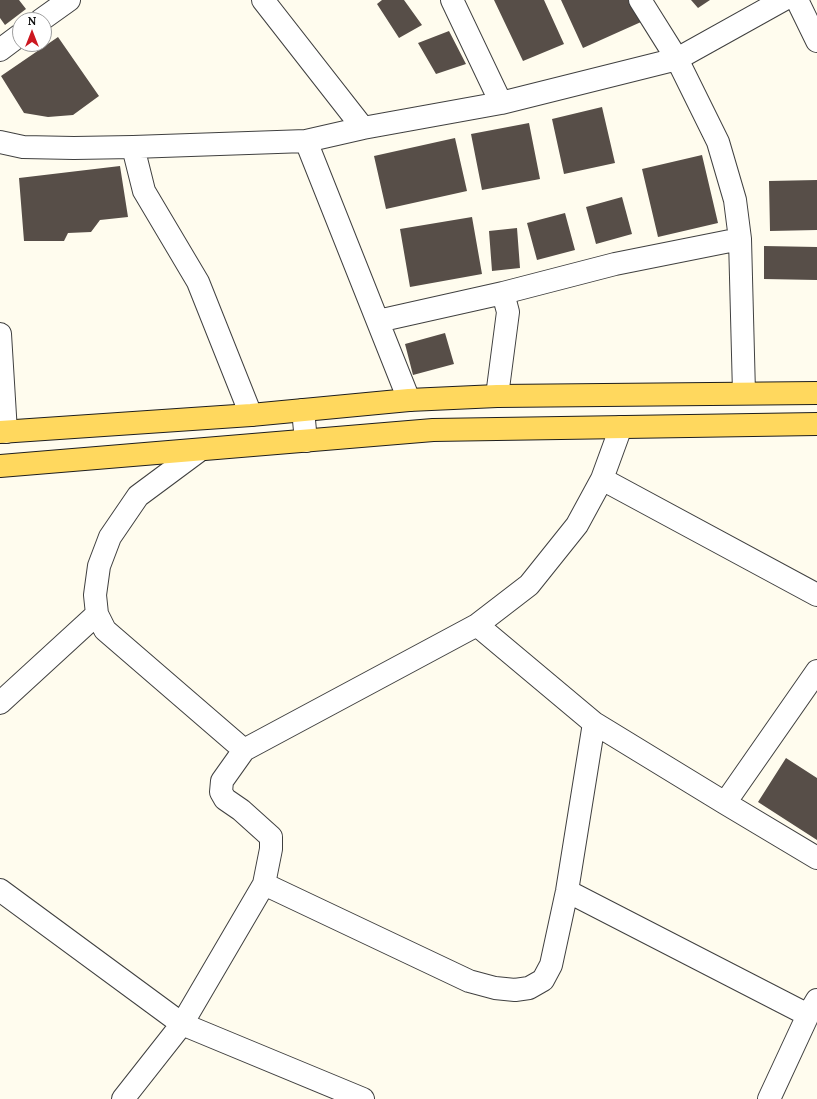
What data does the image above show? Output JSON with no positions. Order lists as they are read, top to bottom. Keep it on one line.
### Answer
{"north":"top"}
